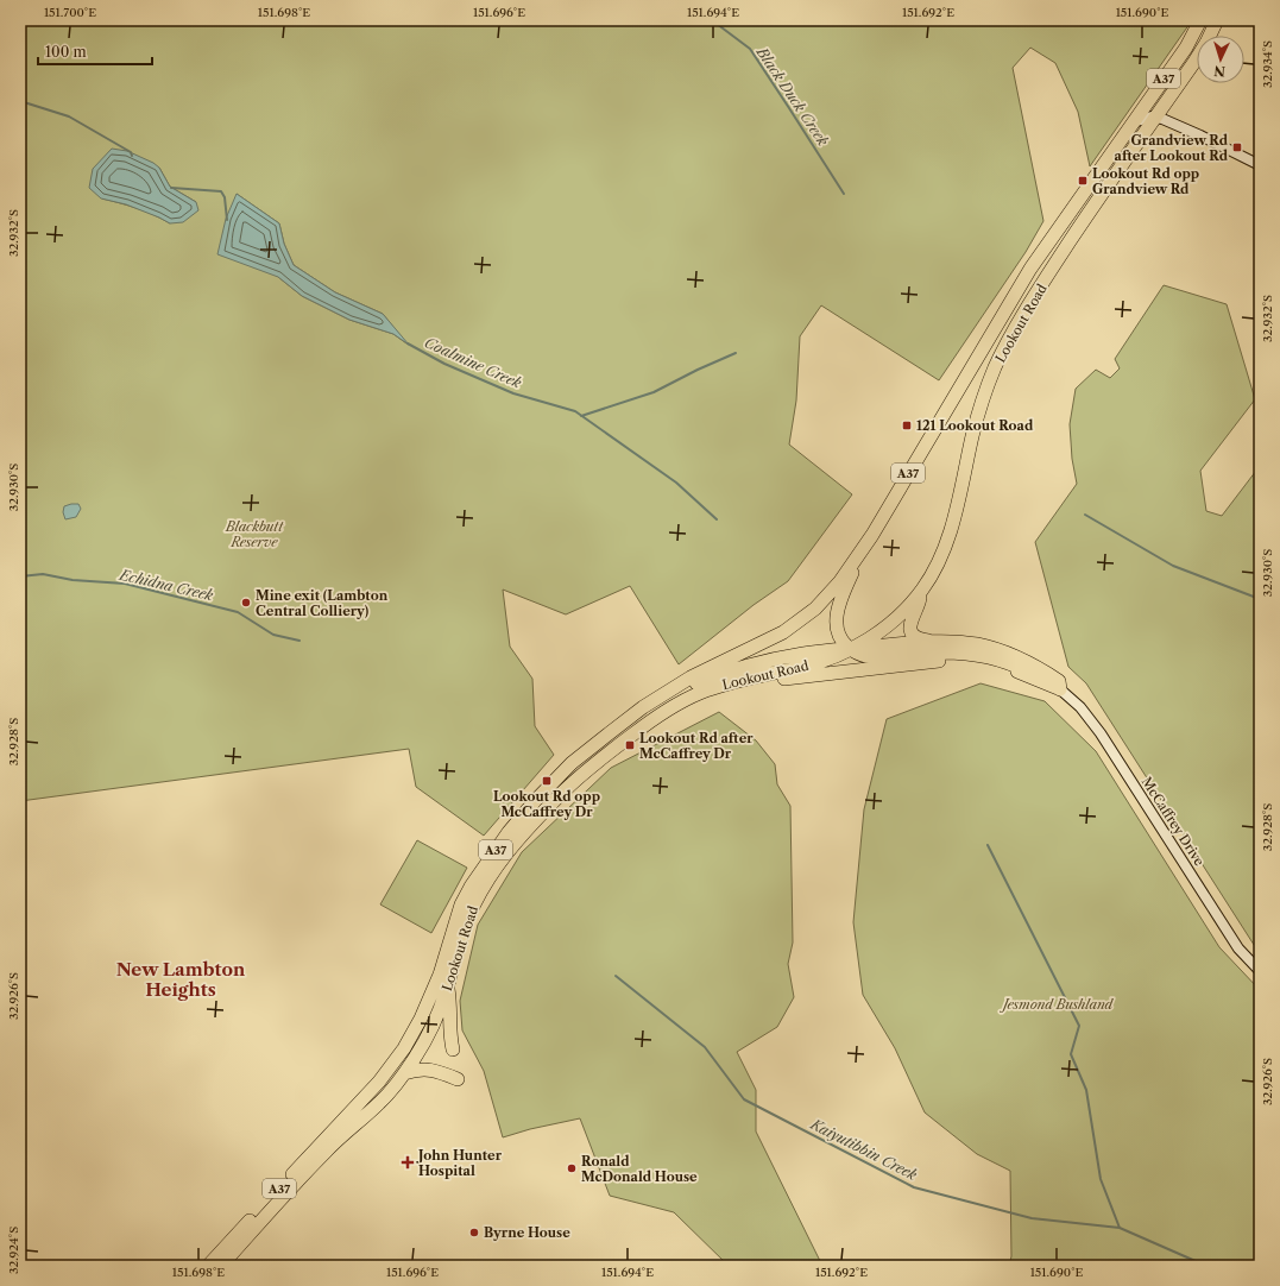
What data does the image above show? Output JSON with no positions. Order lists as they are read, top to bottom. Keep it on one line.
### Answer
{"streets":{"highway":["A37","Lookout Road"],"main road":["McCaffrey Drive"]},"districts":["New Lambton Heights"],"water":["Black Duck Creek","Coalmine Creek","Echidna Creek","Kaiyutibbin Creek"],"parks":["Blackbutt Reserve","Jesmond Bushland"],"places":{"transit":["Grandview Rd after Lookout Rd","Lookout Rd opp Grandview Rd","121 Lookout Road","Lookout Rd after McCaffrey Dr","Lookout Rd opp McCaffrey Dr"],"other":["Mine exit (Lambton Central Colliery)","Ronald McDonald House","Byrne House"],"health":["John Hunter Hospital"]},"scale_bar":"100 m","north":"bottom","coordinates":["151.700°E","151.698°E","151.696°E","151.694°E","151.692°E","151.690°E","32.934°S","32.932°S","32.930°S","32.928°S","32.926°S","32.924°S"]}
